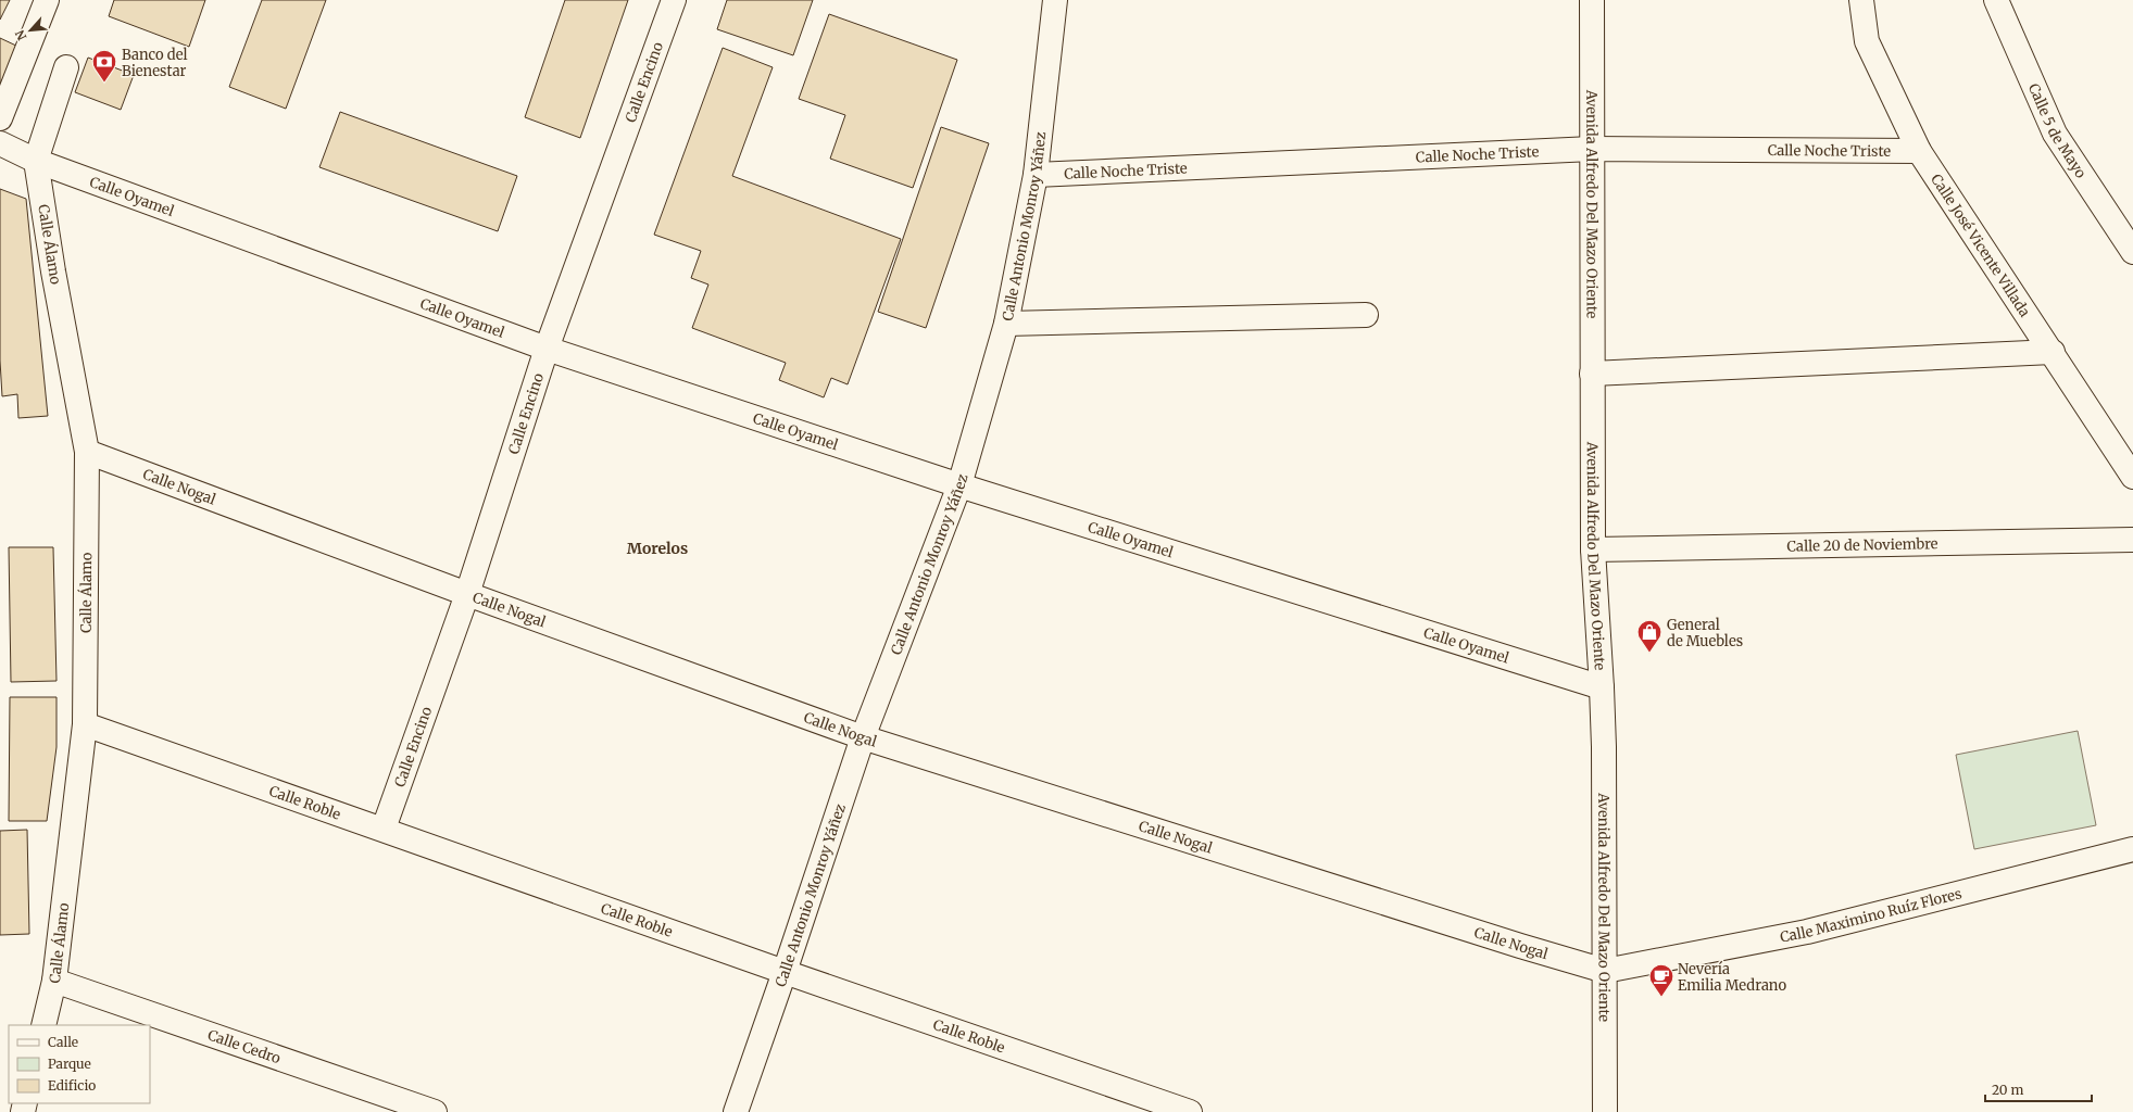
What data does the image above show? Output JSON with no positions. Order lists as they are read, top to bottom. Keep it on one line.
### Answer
{"streets":{"street":["Calle Encino","Calle 5 de Mayo","Calle Noche Triste","Calle Oyamel","Avenida Alfredo Del Mazo Oriente","Calle Antonio Monroy Yáñez","Calle Álamo","Calle José Vicente Villada","Calle Nogal","Calle 20 de Noviembre","Calle Roble","Calle Maximino Ruíz Flores","Calle Cedro"]},"crossings":[["Calle Encino","Calle Oyamel"],["Calle Encino","Calle Nogal"],["Calle Encino","Calle Roble"],["Calle Noche Triste","Avenida Alfredo Del Mazo Oriente"],["Calle Noche Triste","Calle Antonio Monroy Yáñez"],["Calle Noche Triste","Calle José Vicente Villada"],["Calle Oyamel","Avenida Alfredo Del Mazo Oriente"],["Calle Oyamel","Calle Antonio Monroy Yáñez"],["Calle Oyamel","Calle Álamo"],["Avenida Alfredo Del Mazo Oriente","Calle Nogal"],["Avenida Alfredo Del Mazo Oriente","Calle 20 de Noviembre"],["Avenida Alfredo Del Mazo Oriente","Calle Maximino Ruíz Flores"],["Calle Antonio Monroy Yáñez","Calle Nogal"],["Calle Antonio Monroy Yáñez","Calle Roble"],["Calle Álamo","Calle Nogal"],["Calle Álamo","Calle Roble"],["Calle Álamo","Calle Cedro"],["Calle Nogal","Calle Maximino Ruíz Flores"]],"districts":["Morelos"],"places":{"bank":["Banco del Bienestar"],"shop":["General de Muebles"],"cafe":["Nevería Emilia Medrano"]},"legend":["Calle","Parque","Edificio"],"scale_bar":"20 m","north":"bottom left"}
